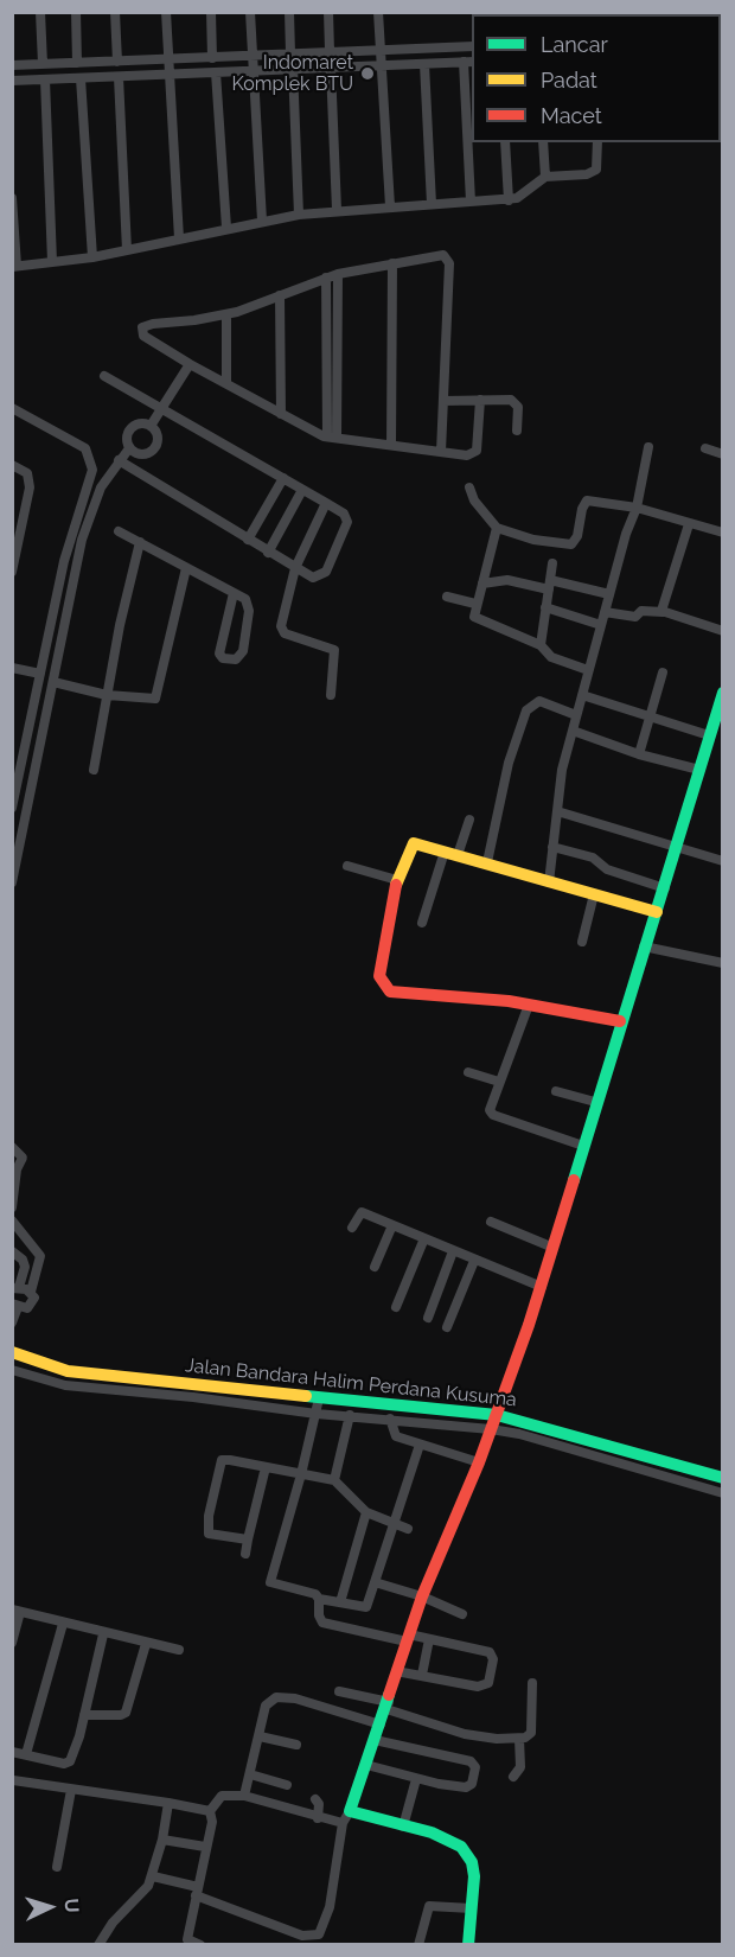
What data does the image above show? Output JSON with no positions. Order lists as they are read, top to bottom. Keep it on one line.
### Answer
{"streets":{"street":["Jalan Bandara Halim Perdana Kusuma"]},"places":["Indomaret Komplek BTU"],"legend":["Lancar","Padat","Macet"],"north":"right"}
